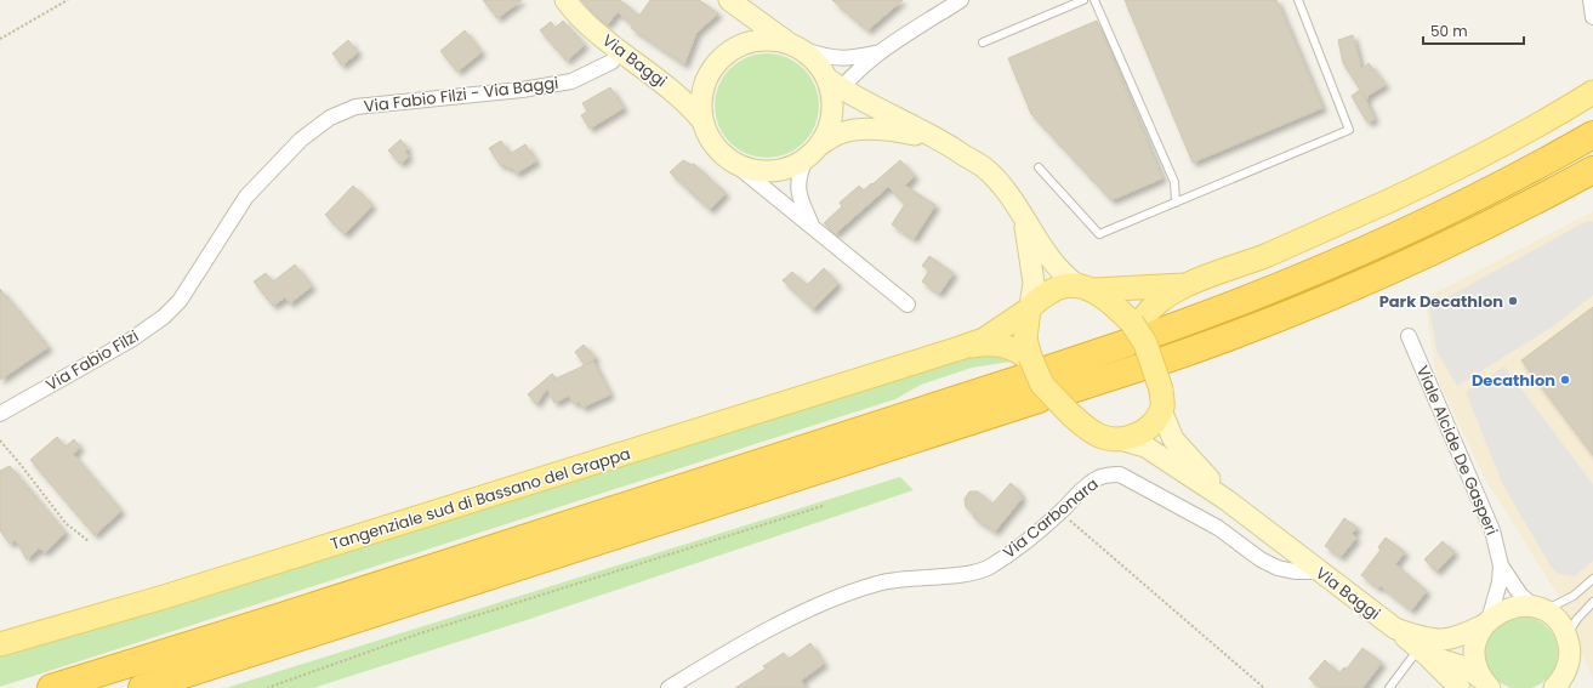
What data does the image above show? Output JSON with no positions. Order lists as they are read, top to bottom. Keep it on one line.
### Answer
{"streets":{"main road":["Via Baggi","Viale Alcide De Gasperi","Tangenziale sud di Bassano del Grappa"],"street":["Via Fabio Filzi - Via Baggi","Via Fabio Filzi","Via Carbonara"]},"crossings":[["Via Baggi","Via Fabio Filzi - Via Baggi"],["Via Baggi","Viale Alcide De Gasperi"],["Via Baggi","Tangenziale sud di Bassano del Grappa"],["Via Baggi","Via Carbonara"],["Via Fabio Filzi - Via Baggi","Via Fabio Filzi"]],"places":["Park Decathlon","Decathlon"],"scale_bar":"50 m"}
